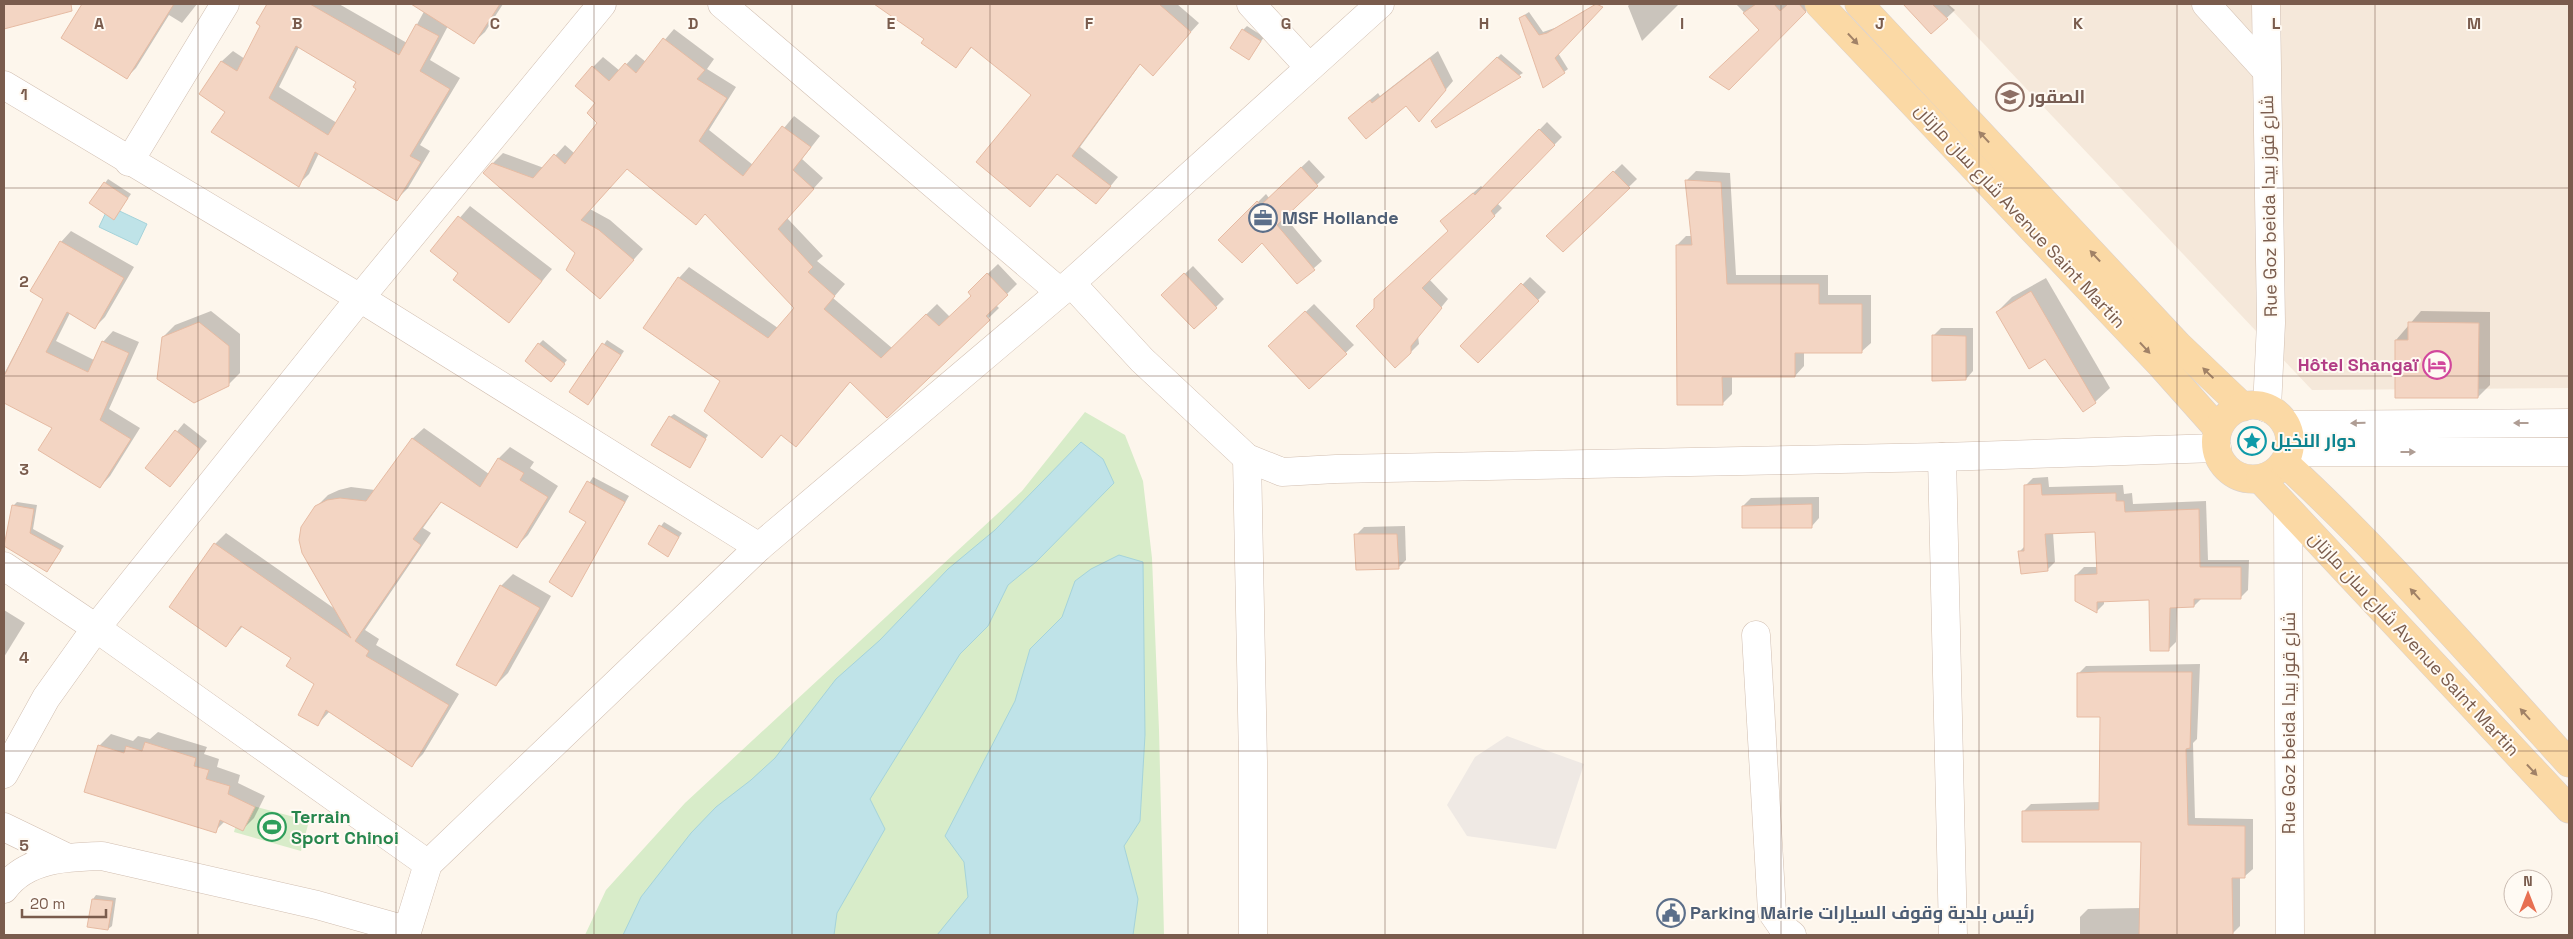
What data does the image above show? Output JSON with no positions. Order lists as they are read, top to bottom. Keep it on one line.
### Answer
{"streets":{"main road":["شارع سان مارتان Avenue Saint Martin"],"street":["Rue Goz beida شارع قوز بيدا"]},"crossings":[["Rue Goz beida شارع قوز بيدا","شارع سان مارتان Avenue Saint Martin"]],"places":{"school or university":["الصقور"],"office":["MSF Hollande"],"hotel":["Hôtel Shangaï"],"place":["دوار النخيل"],"sports":["Terrain Sport Chinoi"],"public building":["Parking Mairie رئيس بلدية وقوف السيارات"]},"scale_bar":"20 m","north":"top","grid":{"columns":["A","B","C","D","E","F","G","H","I","J","K","L","M"],"rows":["1","2","3","4","5"]}}
